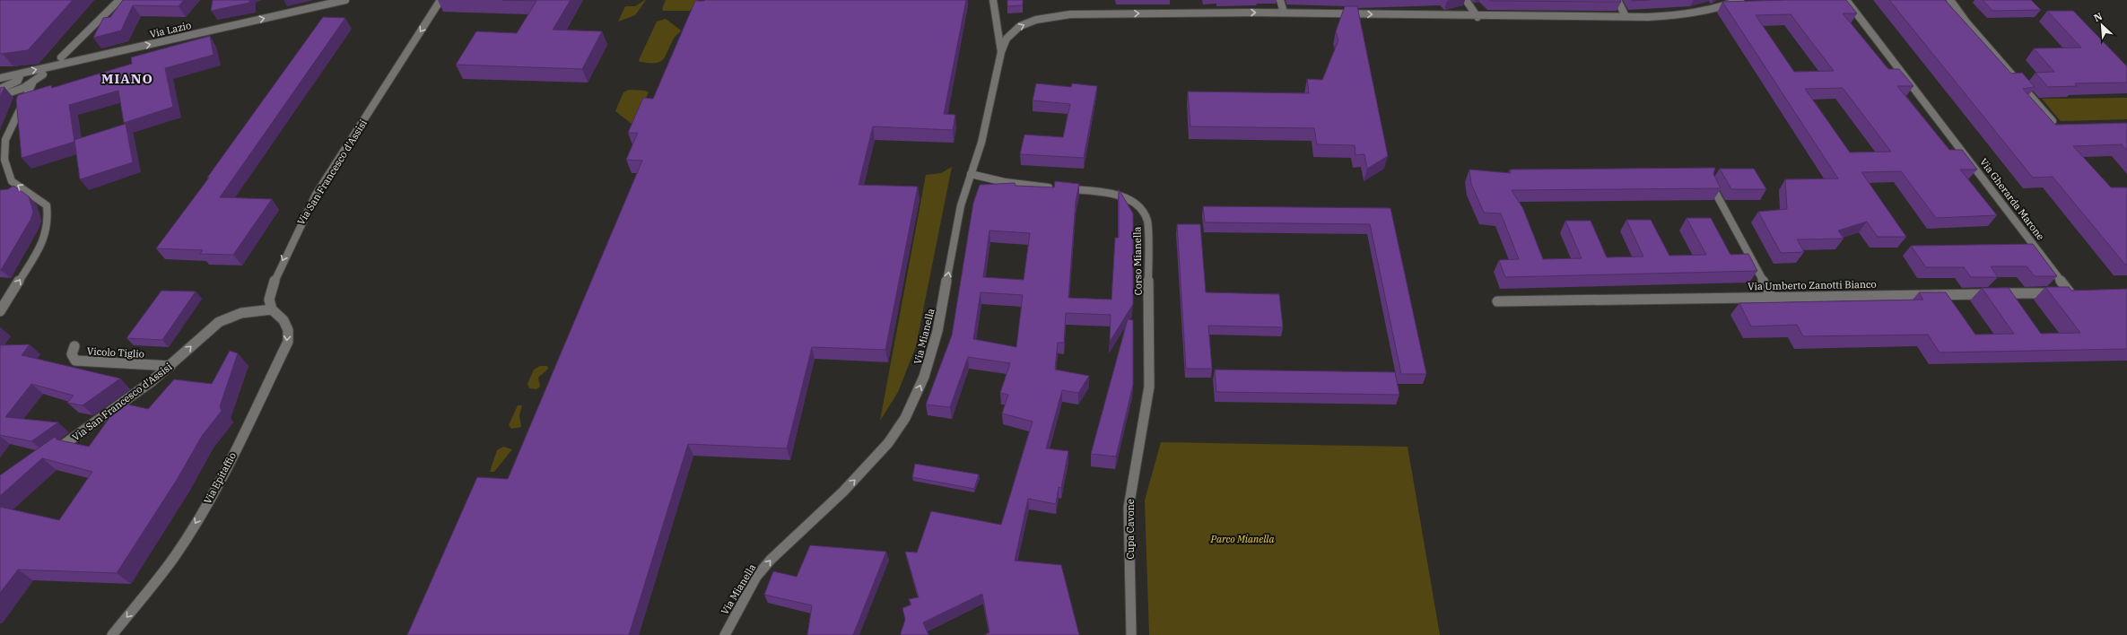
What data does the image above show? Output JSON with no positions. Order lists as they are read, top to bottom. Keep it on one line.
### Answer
{"streets":{"street":["Via Lazio","Via San Francesco d'Assisi","Via Gherarda Marone","Corso Mianella","Via Umberto Zanotti Bianco","Via Mianella","Vicolo Tiglio","Via Epitaffio","Cupa Cavone"]},"crossings":[["Via San Francesco d'Assisi","Vicolo Tiglio"],["Via San Francesco d'Assisi","Via Epitaffio"],["Via Gherarda Marone","Via Umberto Zanotti Bianco"],["Corso Mianella","Via Mianella"],["Corso Mianella","Cupa Cavone"]],"one_way":["Via Lazio","Via Mianella","Via Epitaffio"],"districts":["MIANO"],"parks":["Parco Mianella"],"north":"top left"}
